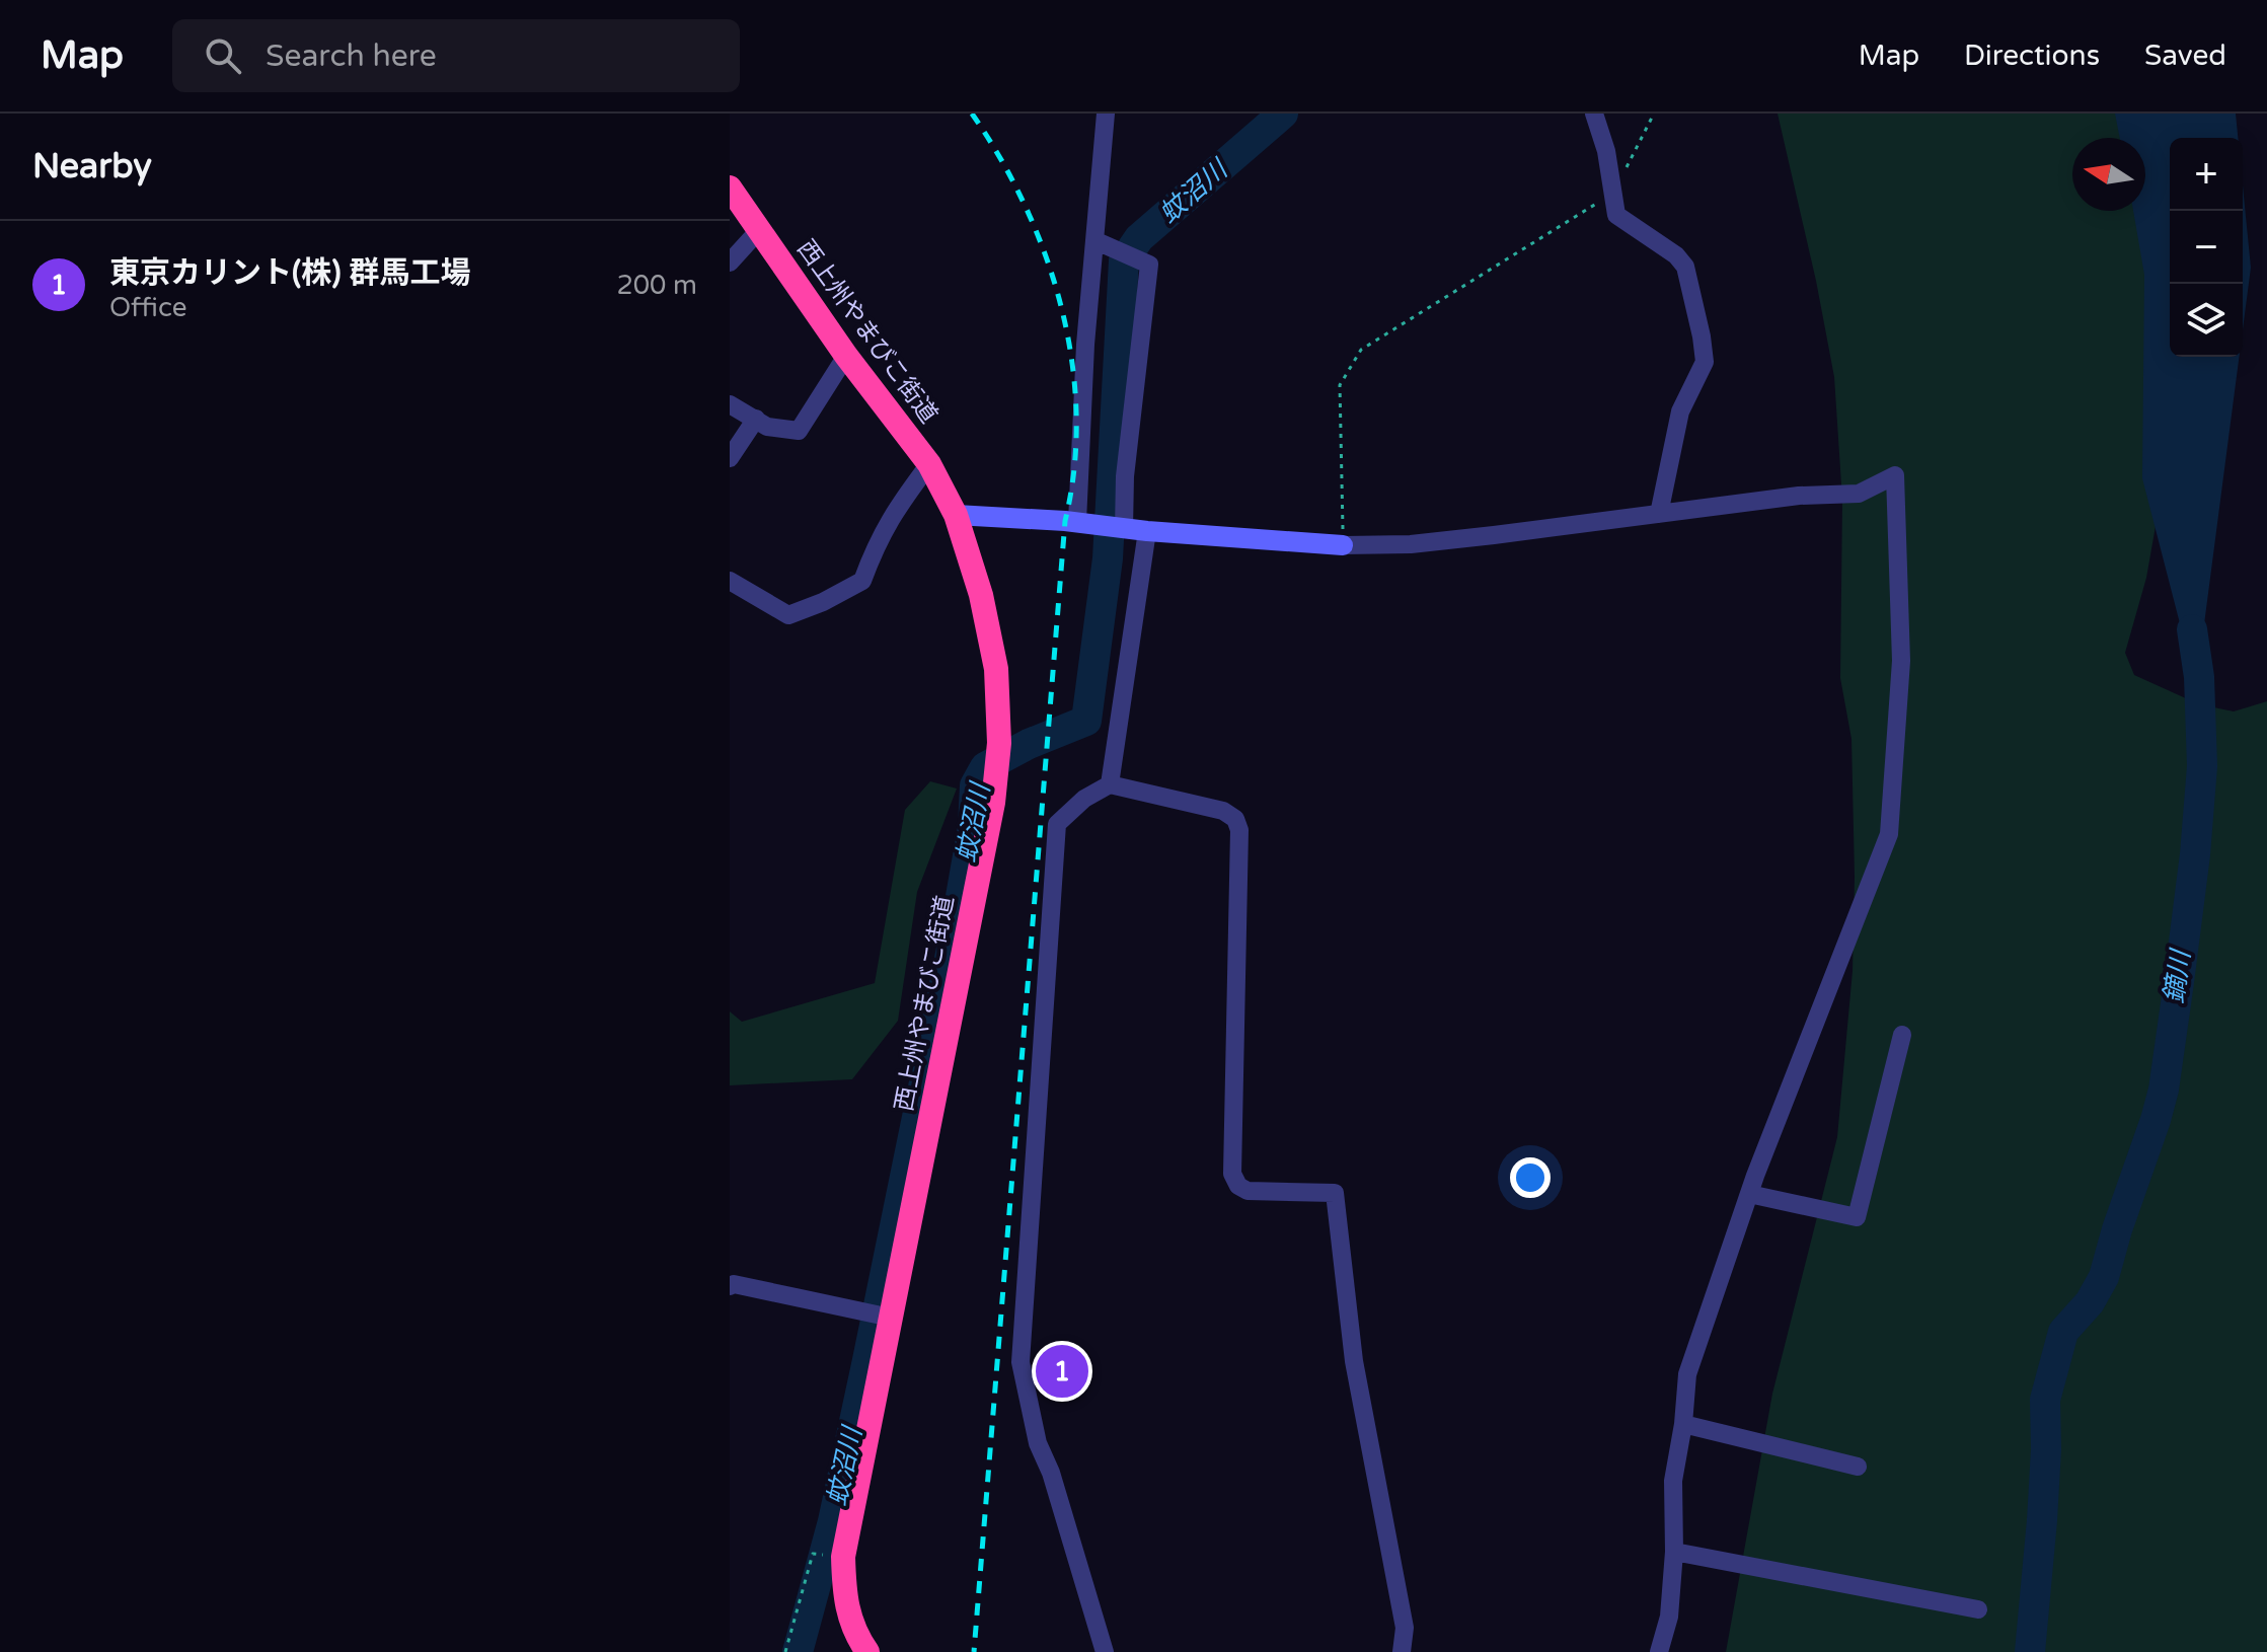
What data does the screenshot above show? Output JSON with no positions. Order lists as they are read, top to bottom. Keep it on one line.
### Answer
{"streets":{"highway":["西上州やまびこ街道"]},"water":["蚊沼川","鏑川"],"north":"left","page":{"header":"Map","search":"Search here","nav":["Map","Directions","Saved"],"heading":"Nearby","map_buttons":["+","−"],"list":[{"mark":"1","name":"東京カリント(株) 群馬工場","note":"Office","value":"200 m"}],"pins":"1"}}
